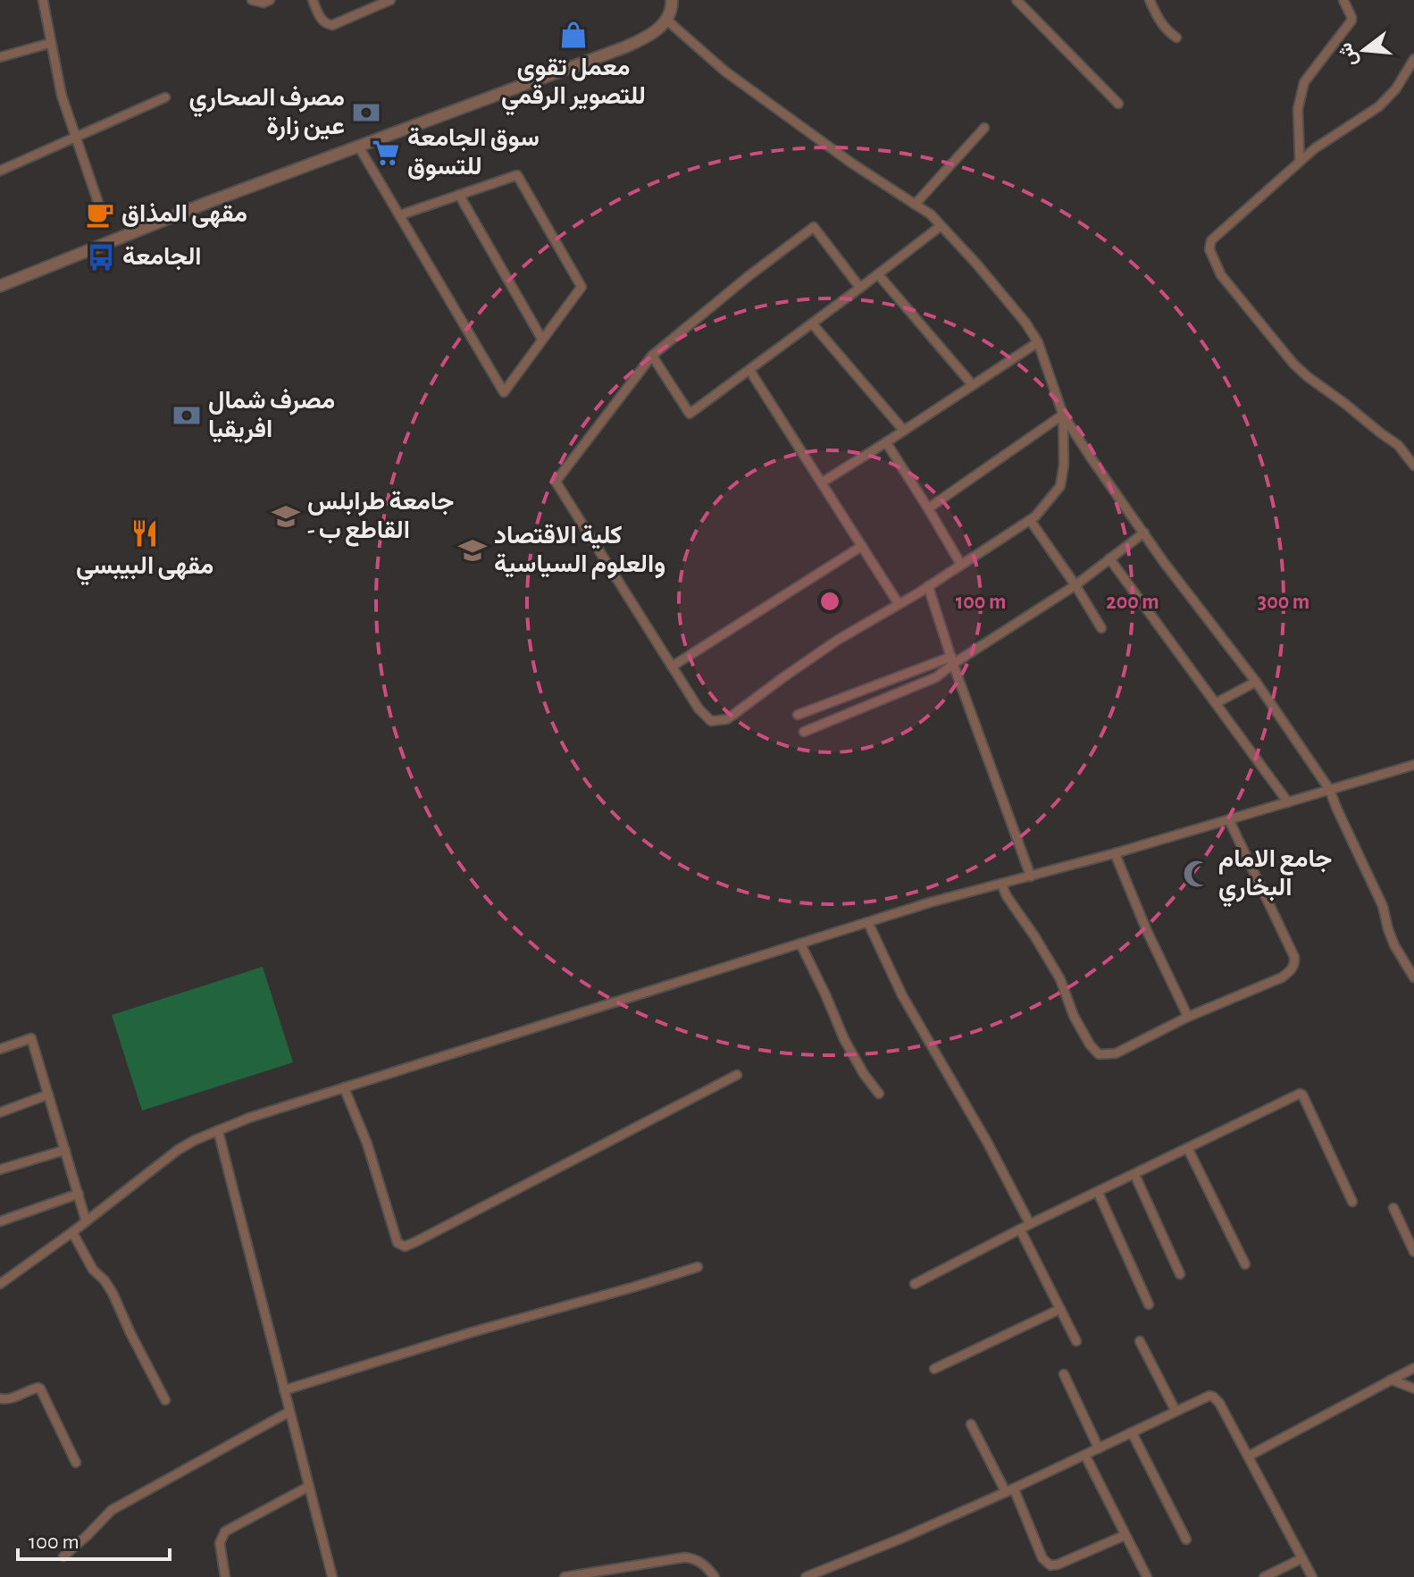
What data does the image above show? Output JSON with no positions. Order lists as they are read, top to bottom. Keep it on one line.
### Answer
{"places":{"shop":["معمل تقوى للتصوير الرقمي"],"bank":["مصرف الصحاري عين زارة","مصرف شمال افريقيا"],"supermarket":["سوق الجامعة للتسوق"],"cafe":["مقهى المذاق"],"bus stop":["الجامعة"],"school or university":["جامعة طرابلس - القاطع ب","كلية الاقتصاد والعلوم السياسية"],"restaurant":["مقهى البيبسي"],"mosque":["جامع الامام البخاري"]},"scale_bar":"100 m","north":"left","rings":["100 m","200 m","300 m"]}
